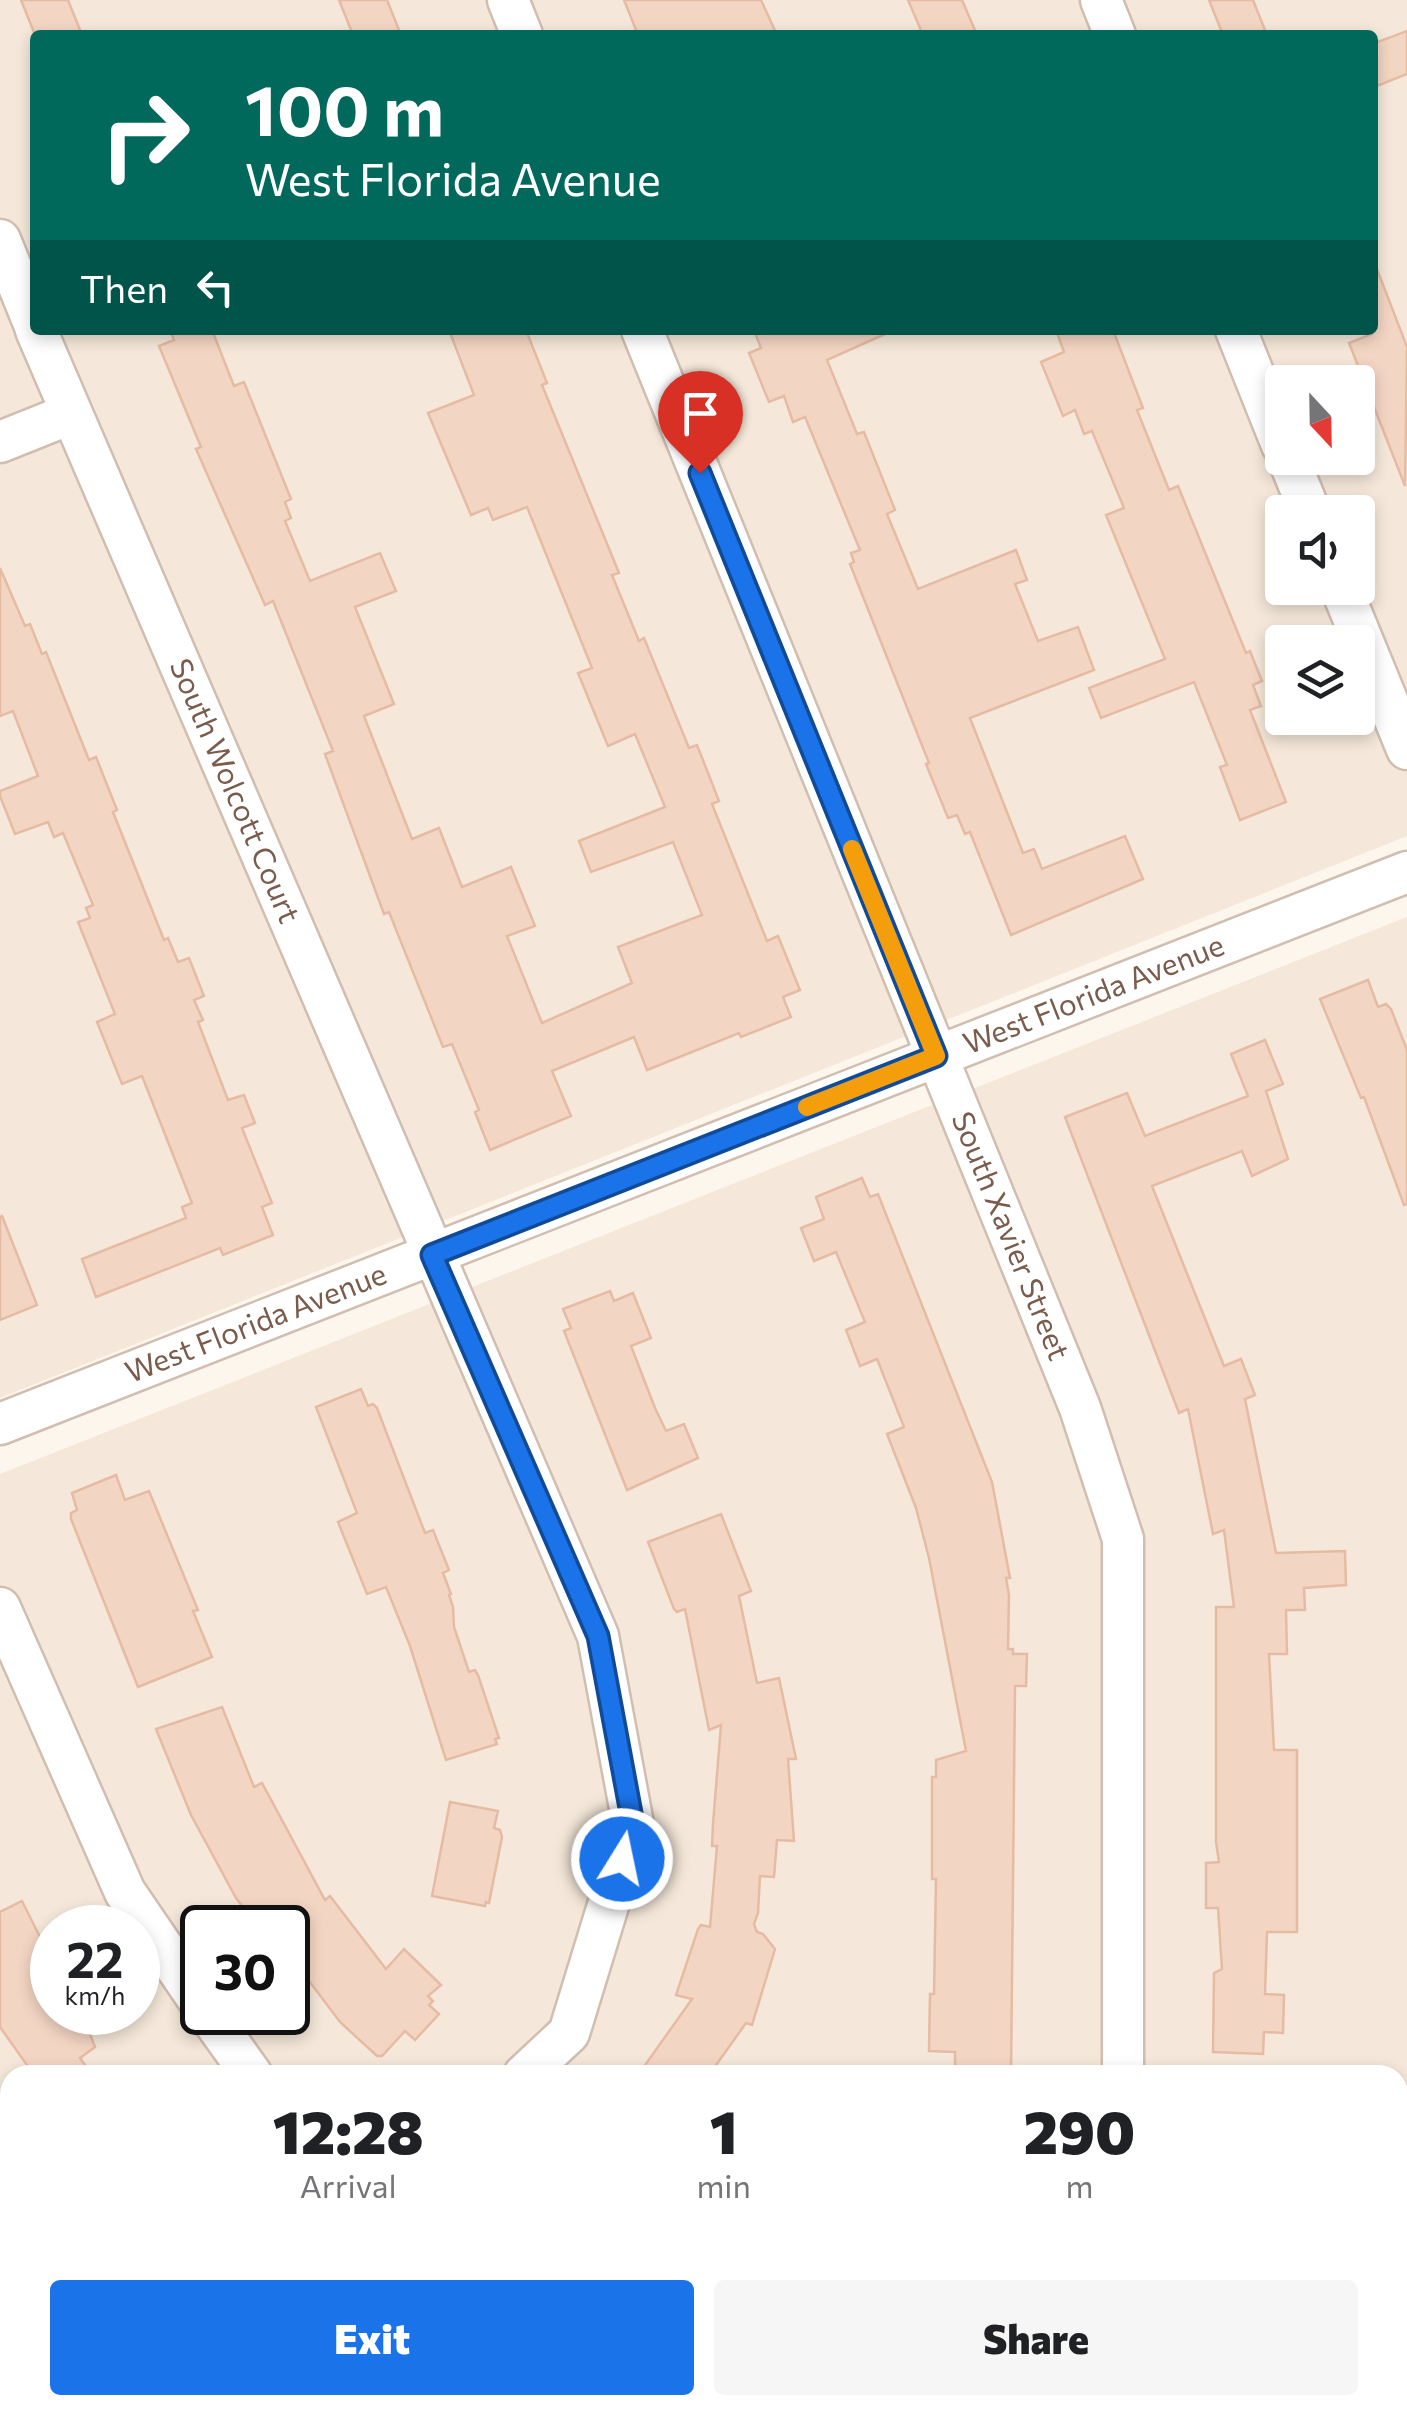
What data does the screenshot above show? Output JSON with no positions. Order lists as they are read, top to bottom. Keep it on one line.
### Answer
{"streets":{"street":["South Wolcott Court","West Florida Avenue","South Xavier Street"]},"crossings":[["South Wolcott Court","West Florida Avenue"],["West Florida Avenue","South Xavier Street"]],"north":"bottom","page":{"turn":["100 m","West Florida Avenue"],"then":"Then","speed":"22 km/h","limit":"30","eta":["12:28","Arrival","1","min","290","m"],"buttons":["Exit","Share"]}}
